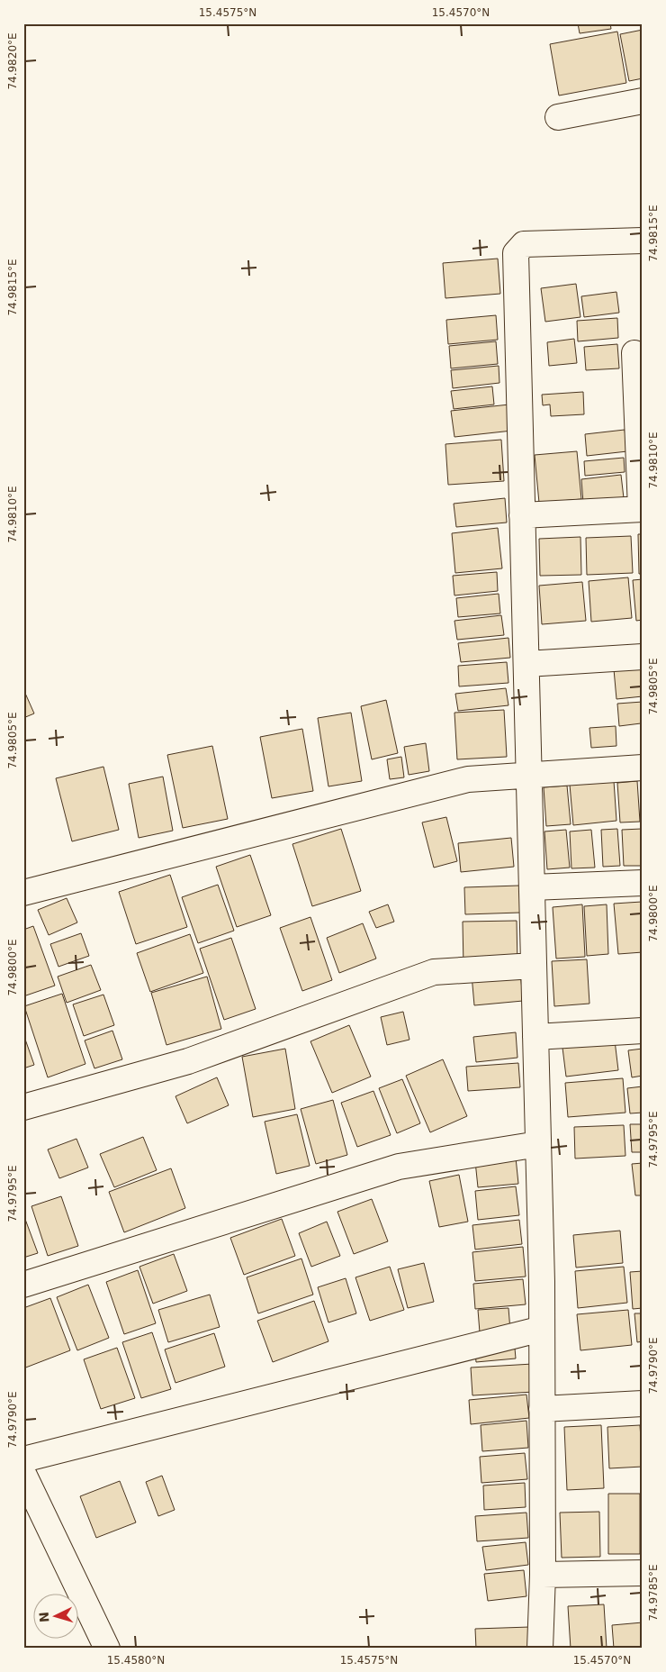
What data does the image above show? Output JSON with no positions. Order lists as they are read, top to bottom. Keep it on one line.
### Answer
{"north":"left","coordinates":["15.4575°N","15.4570°N","74.9820°E","74.9815°E","74.9810°E","74.9805°E","74.9800°E","74.9795°E","74.9790°E","74.9785°E","15.4580°N"]}
